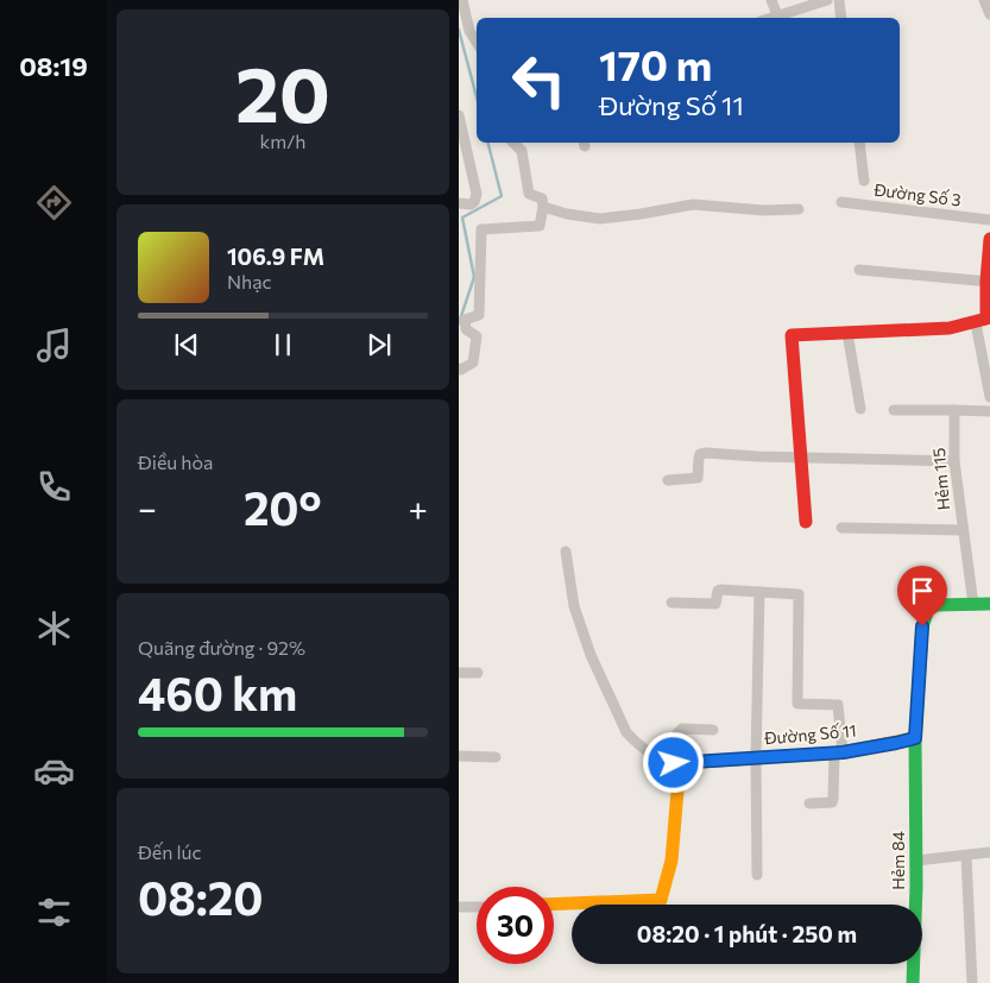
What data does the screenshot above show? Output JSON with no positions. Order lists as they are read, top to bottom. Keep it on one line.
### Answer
{"streets":{"street":["Đường Số 3","Hẻm 115","Đường Số 11","Hẻm 84"]},"crossings":[["Đường Số 11","Hẻm 84"]],"page":{"tabs":"08:19","tile":[["20","km/h"],"Điều hòa",["Quãng đường · 92%","460 km"],["Đến lúc","08:20"]],"turn":["170 m","Đường Số 11"],"song":["106.9 FM","Nhạc"],"heat":["−","20°","+"],"limit":"30","trip":"08:20 · 1 phút · 250 m"}}
